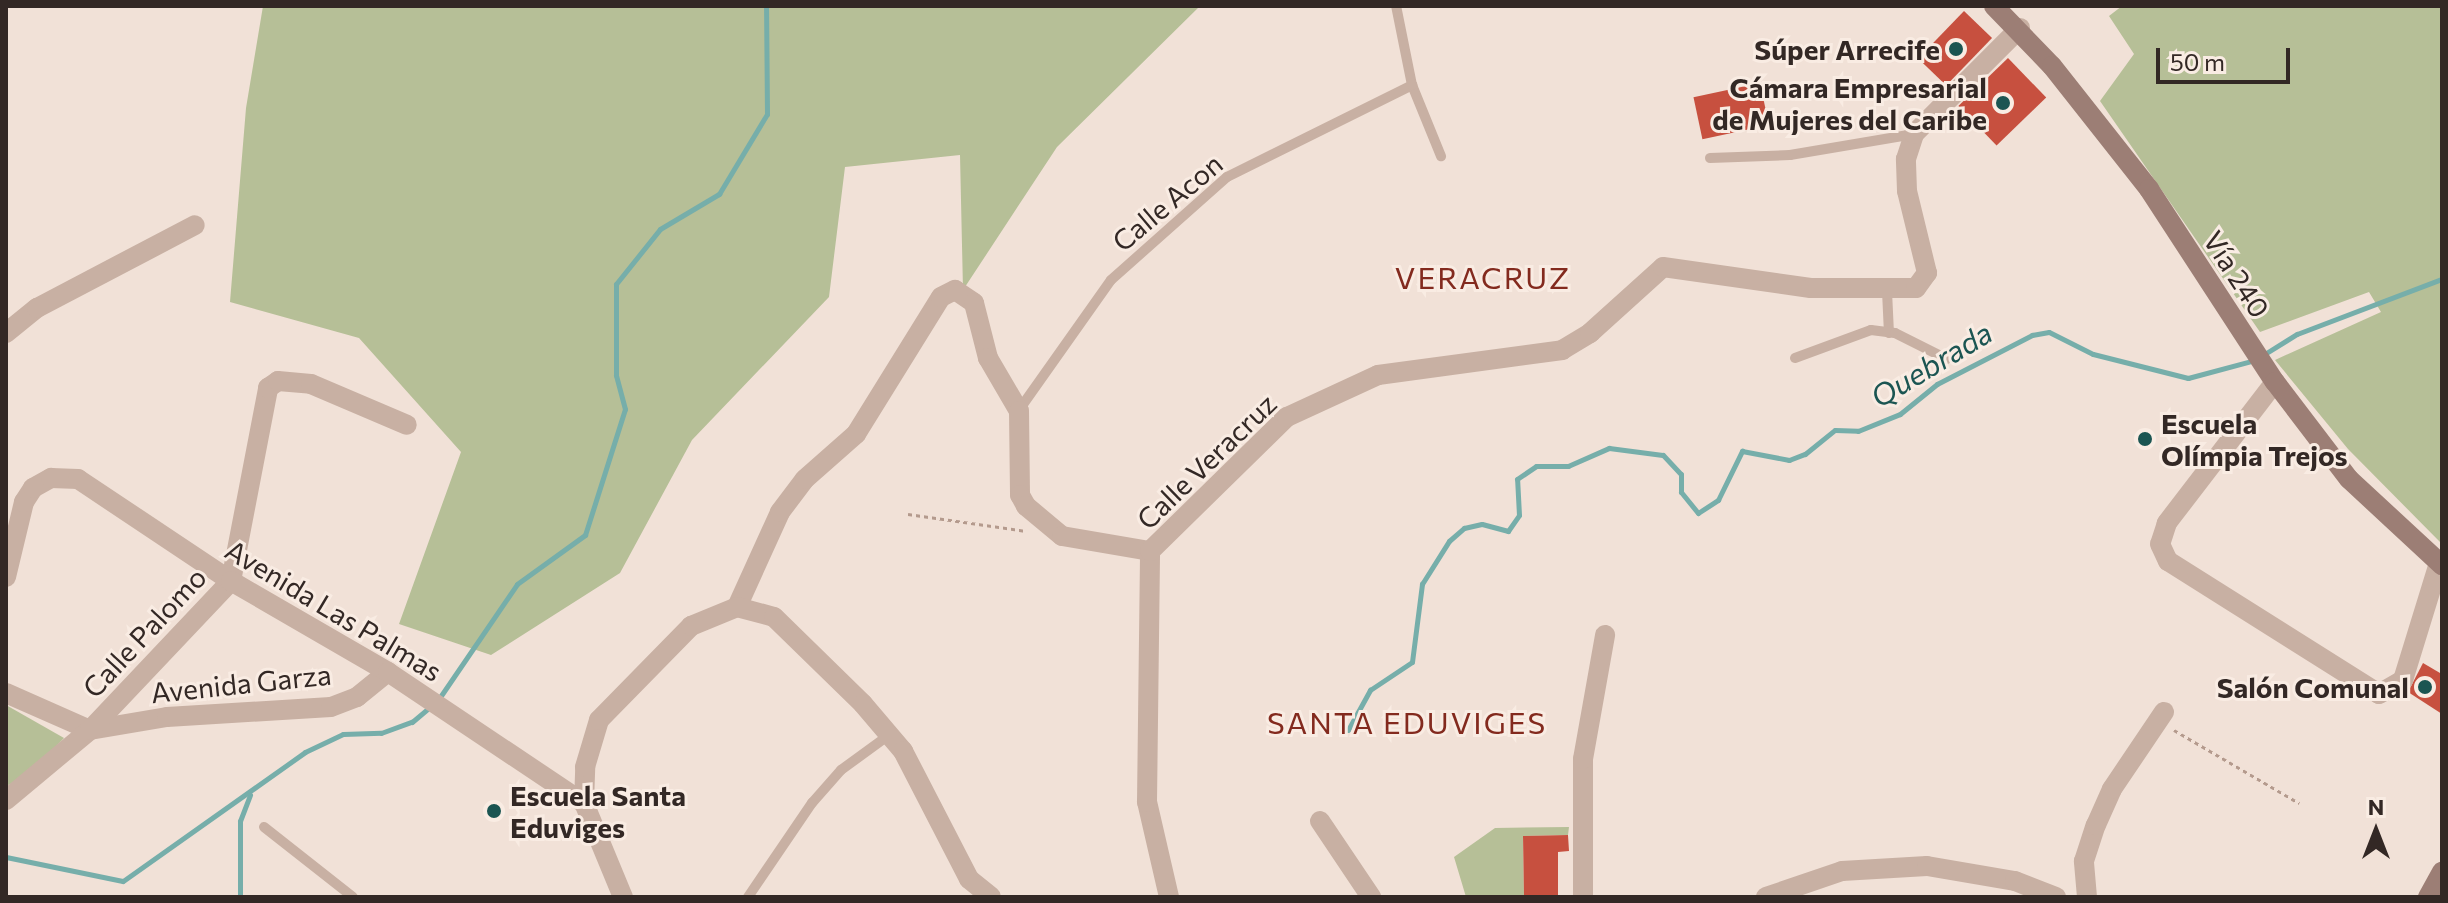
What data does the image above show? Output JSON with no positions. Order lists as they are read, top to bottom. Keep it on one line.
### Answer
{"streets":{"main road":["Vía 240"],"street":["Calle Veracruz","Avenida Las Palmas","Calle Palomo","Avenida Garza"],"lane":["Calle Acon"]},"crossings":[["Avenida Las Palmas","Calle Palomo"],["Avenida Las Palmas","Avenida Garza"],["Calle Palomo","Avenida Garza"]],"districts":["VERACRUZ","SANTA EDUVIGES"],"water":["Quebrada"],"places":["Súper Arrecife","Cámara Empresarial de Mujeres del Caribe","Escuela Olímpia Trejos","Salón Comunal","Escuela Santa Eduviges"],"scale_bar":"50 m","north":"top"}
